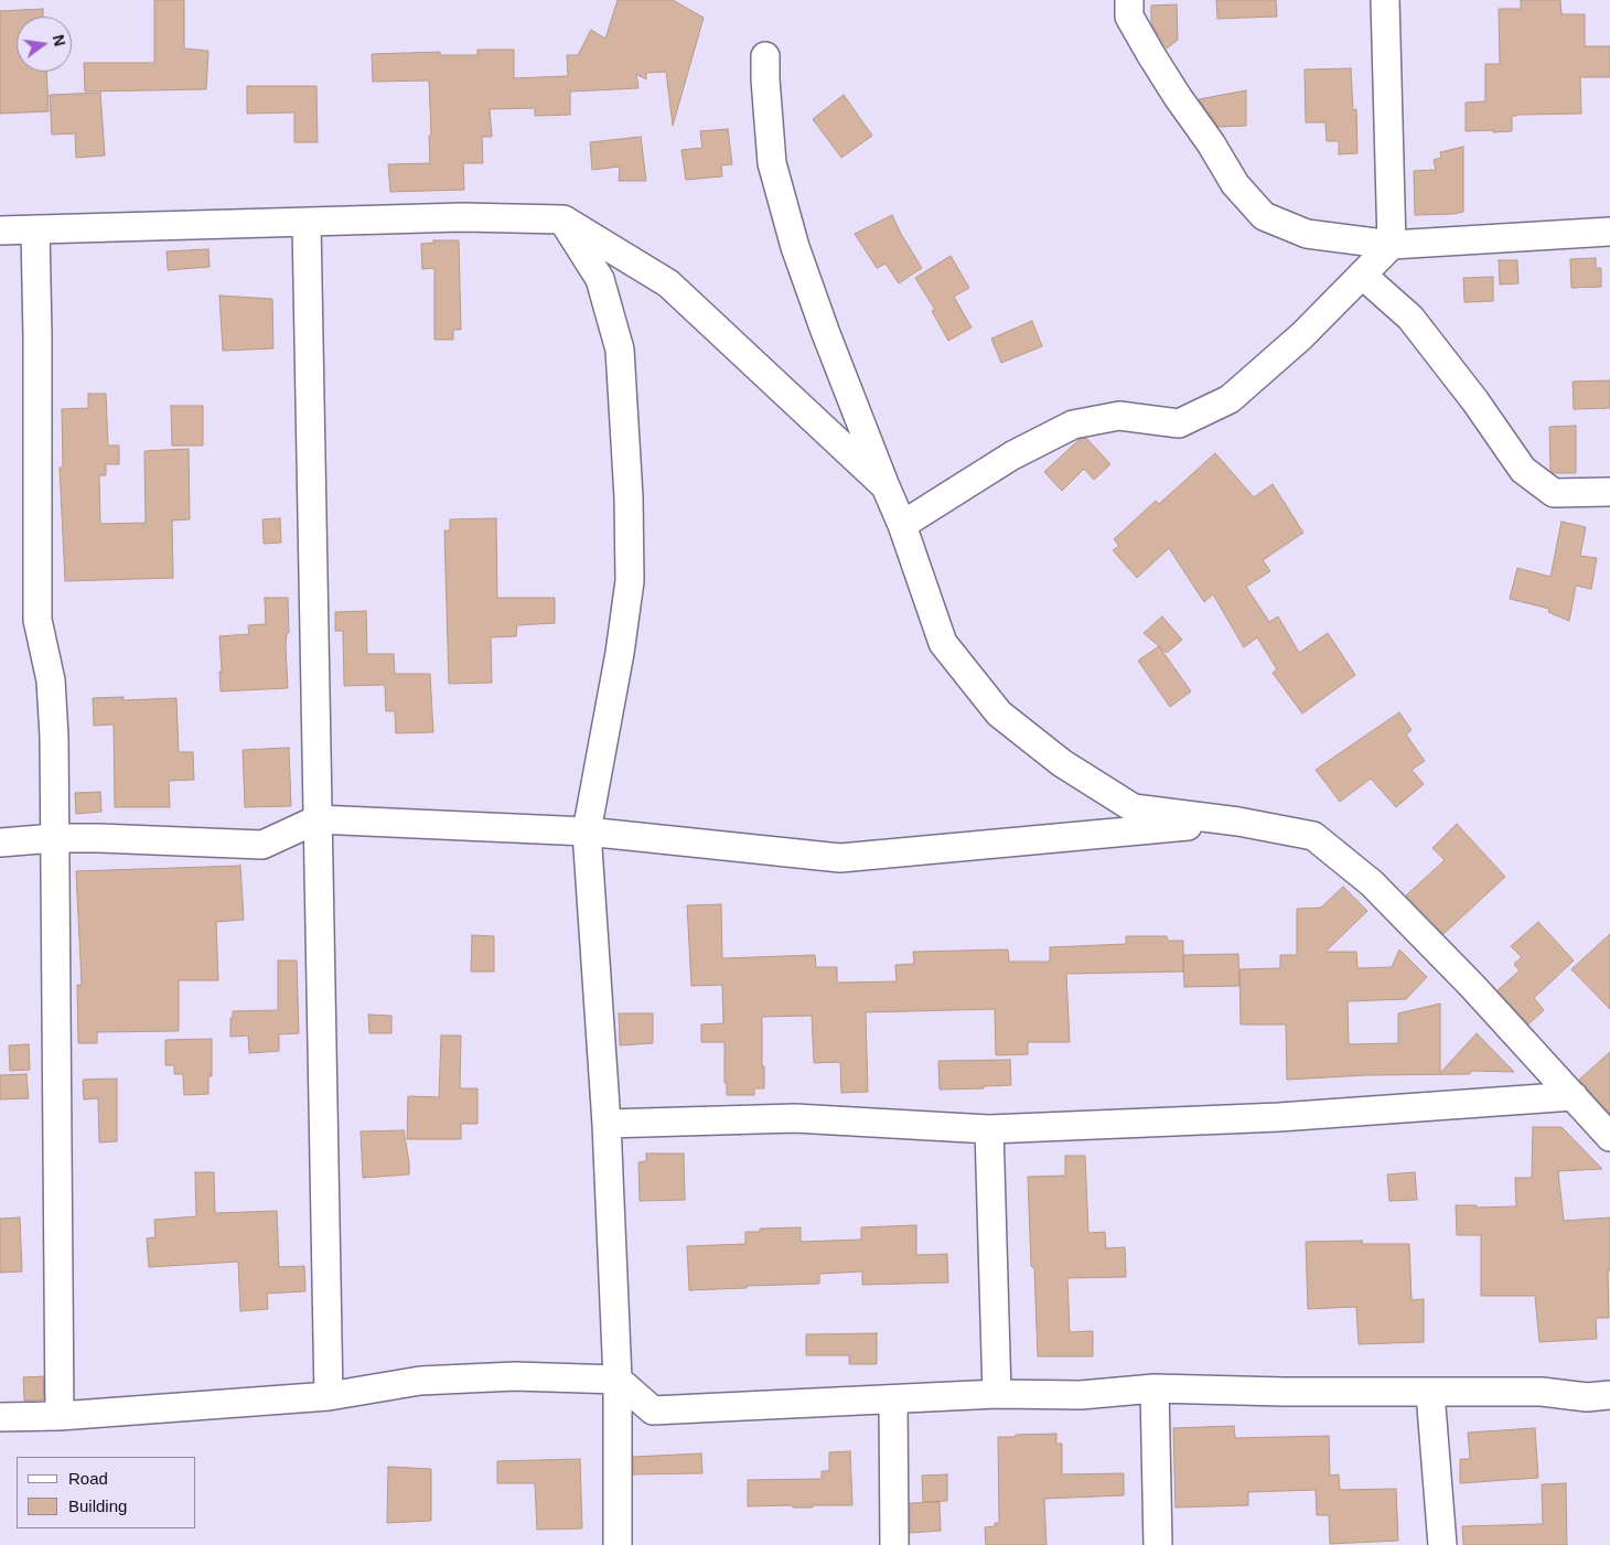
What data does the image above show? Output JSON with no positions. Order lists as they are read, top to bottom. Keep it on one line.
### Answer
{"legend":["Road","Building"],"north":"right"}
